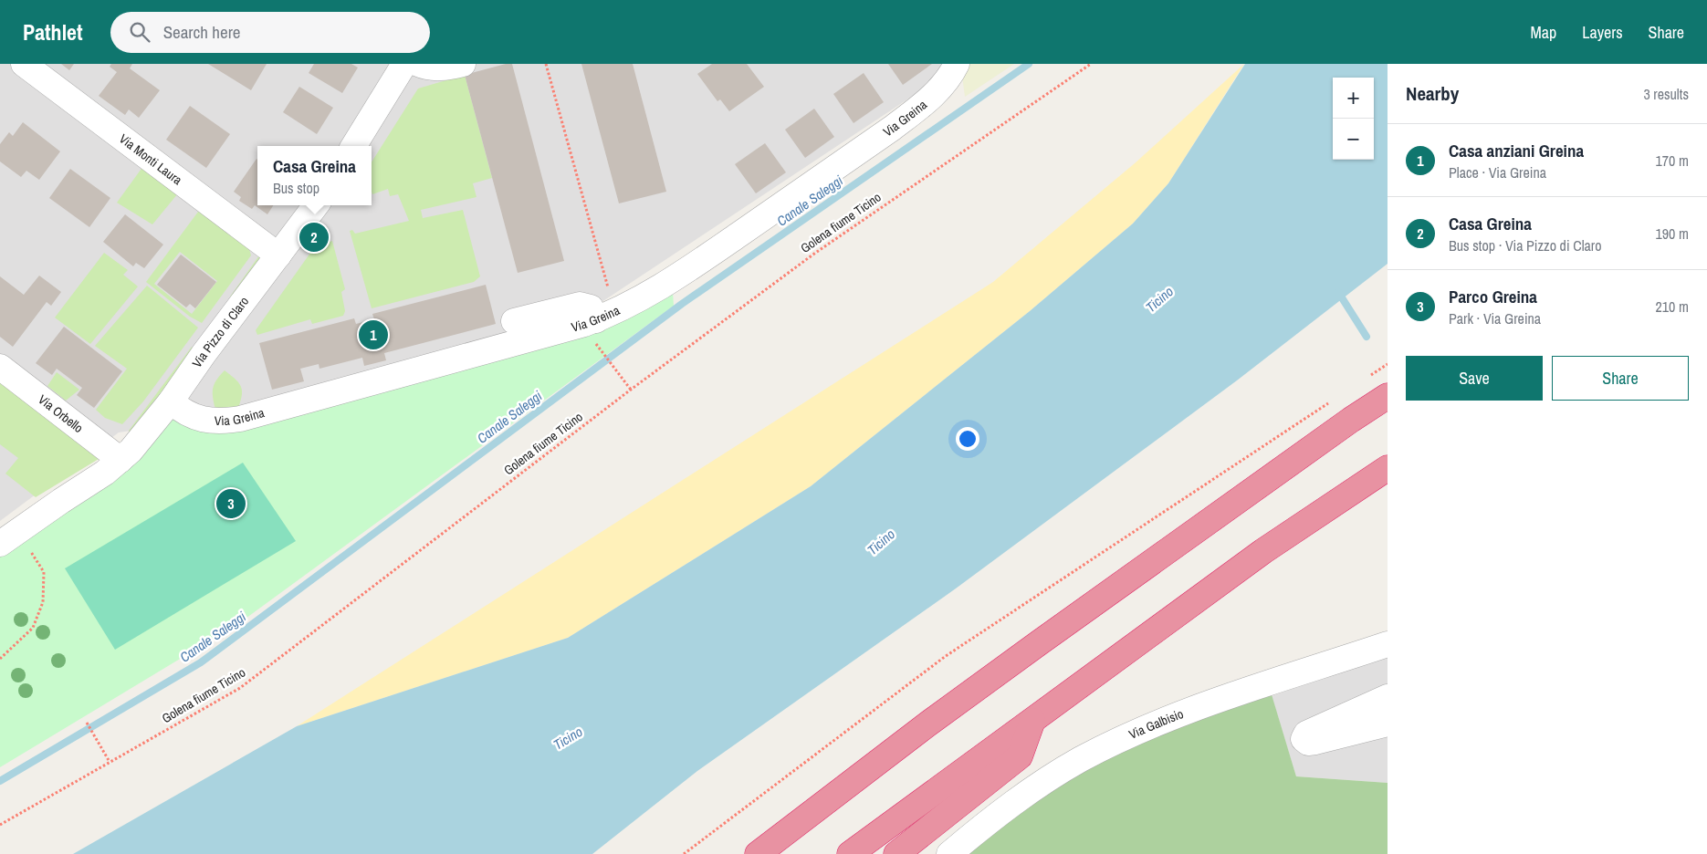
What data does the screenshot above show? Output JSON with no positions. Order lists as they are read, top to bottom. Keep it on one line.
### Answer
{"streets":{"street":["Via Greina","Via Monti Laura","Via Pizzo di Claro","Via Orbello","Via Galbisio"],"path":["Golena fiume Ticino"]},"crossings":[["Via Greina","Via Pizzo di Claro"],["Via Monti Laura","Via Pizzo di Claro"],["Via Pizzo di Claro","Via Orbello"]],"water":["Canale Saleggi","Ticino"],"page":{"header":"Pathlet","search":"Search here","nav":["Map","Layers","Share"],"heading":["Nearby","3 results"],"map_buttons":["+","−"],"list":[{"mark":"1","name":"Casa anziani Greina","note":"Place · Via Greina","value":"170 m"},{"mark":"2","name":"Casa Greina","note":"Bus stop · Via Pizzo di Claro","value":"190 m"},{"mark":"3","name":"Parco Greina","note":"Park · Via Greina","value":"210 m"}],"popup":["Casa Greina","Bus stop"],"pins":["2","1","3"],"buttons":["Save","Share"]}}
